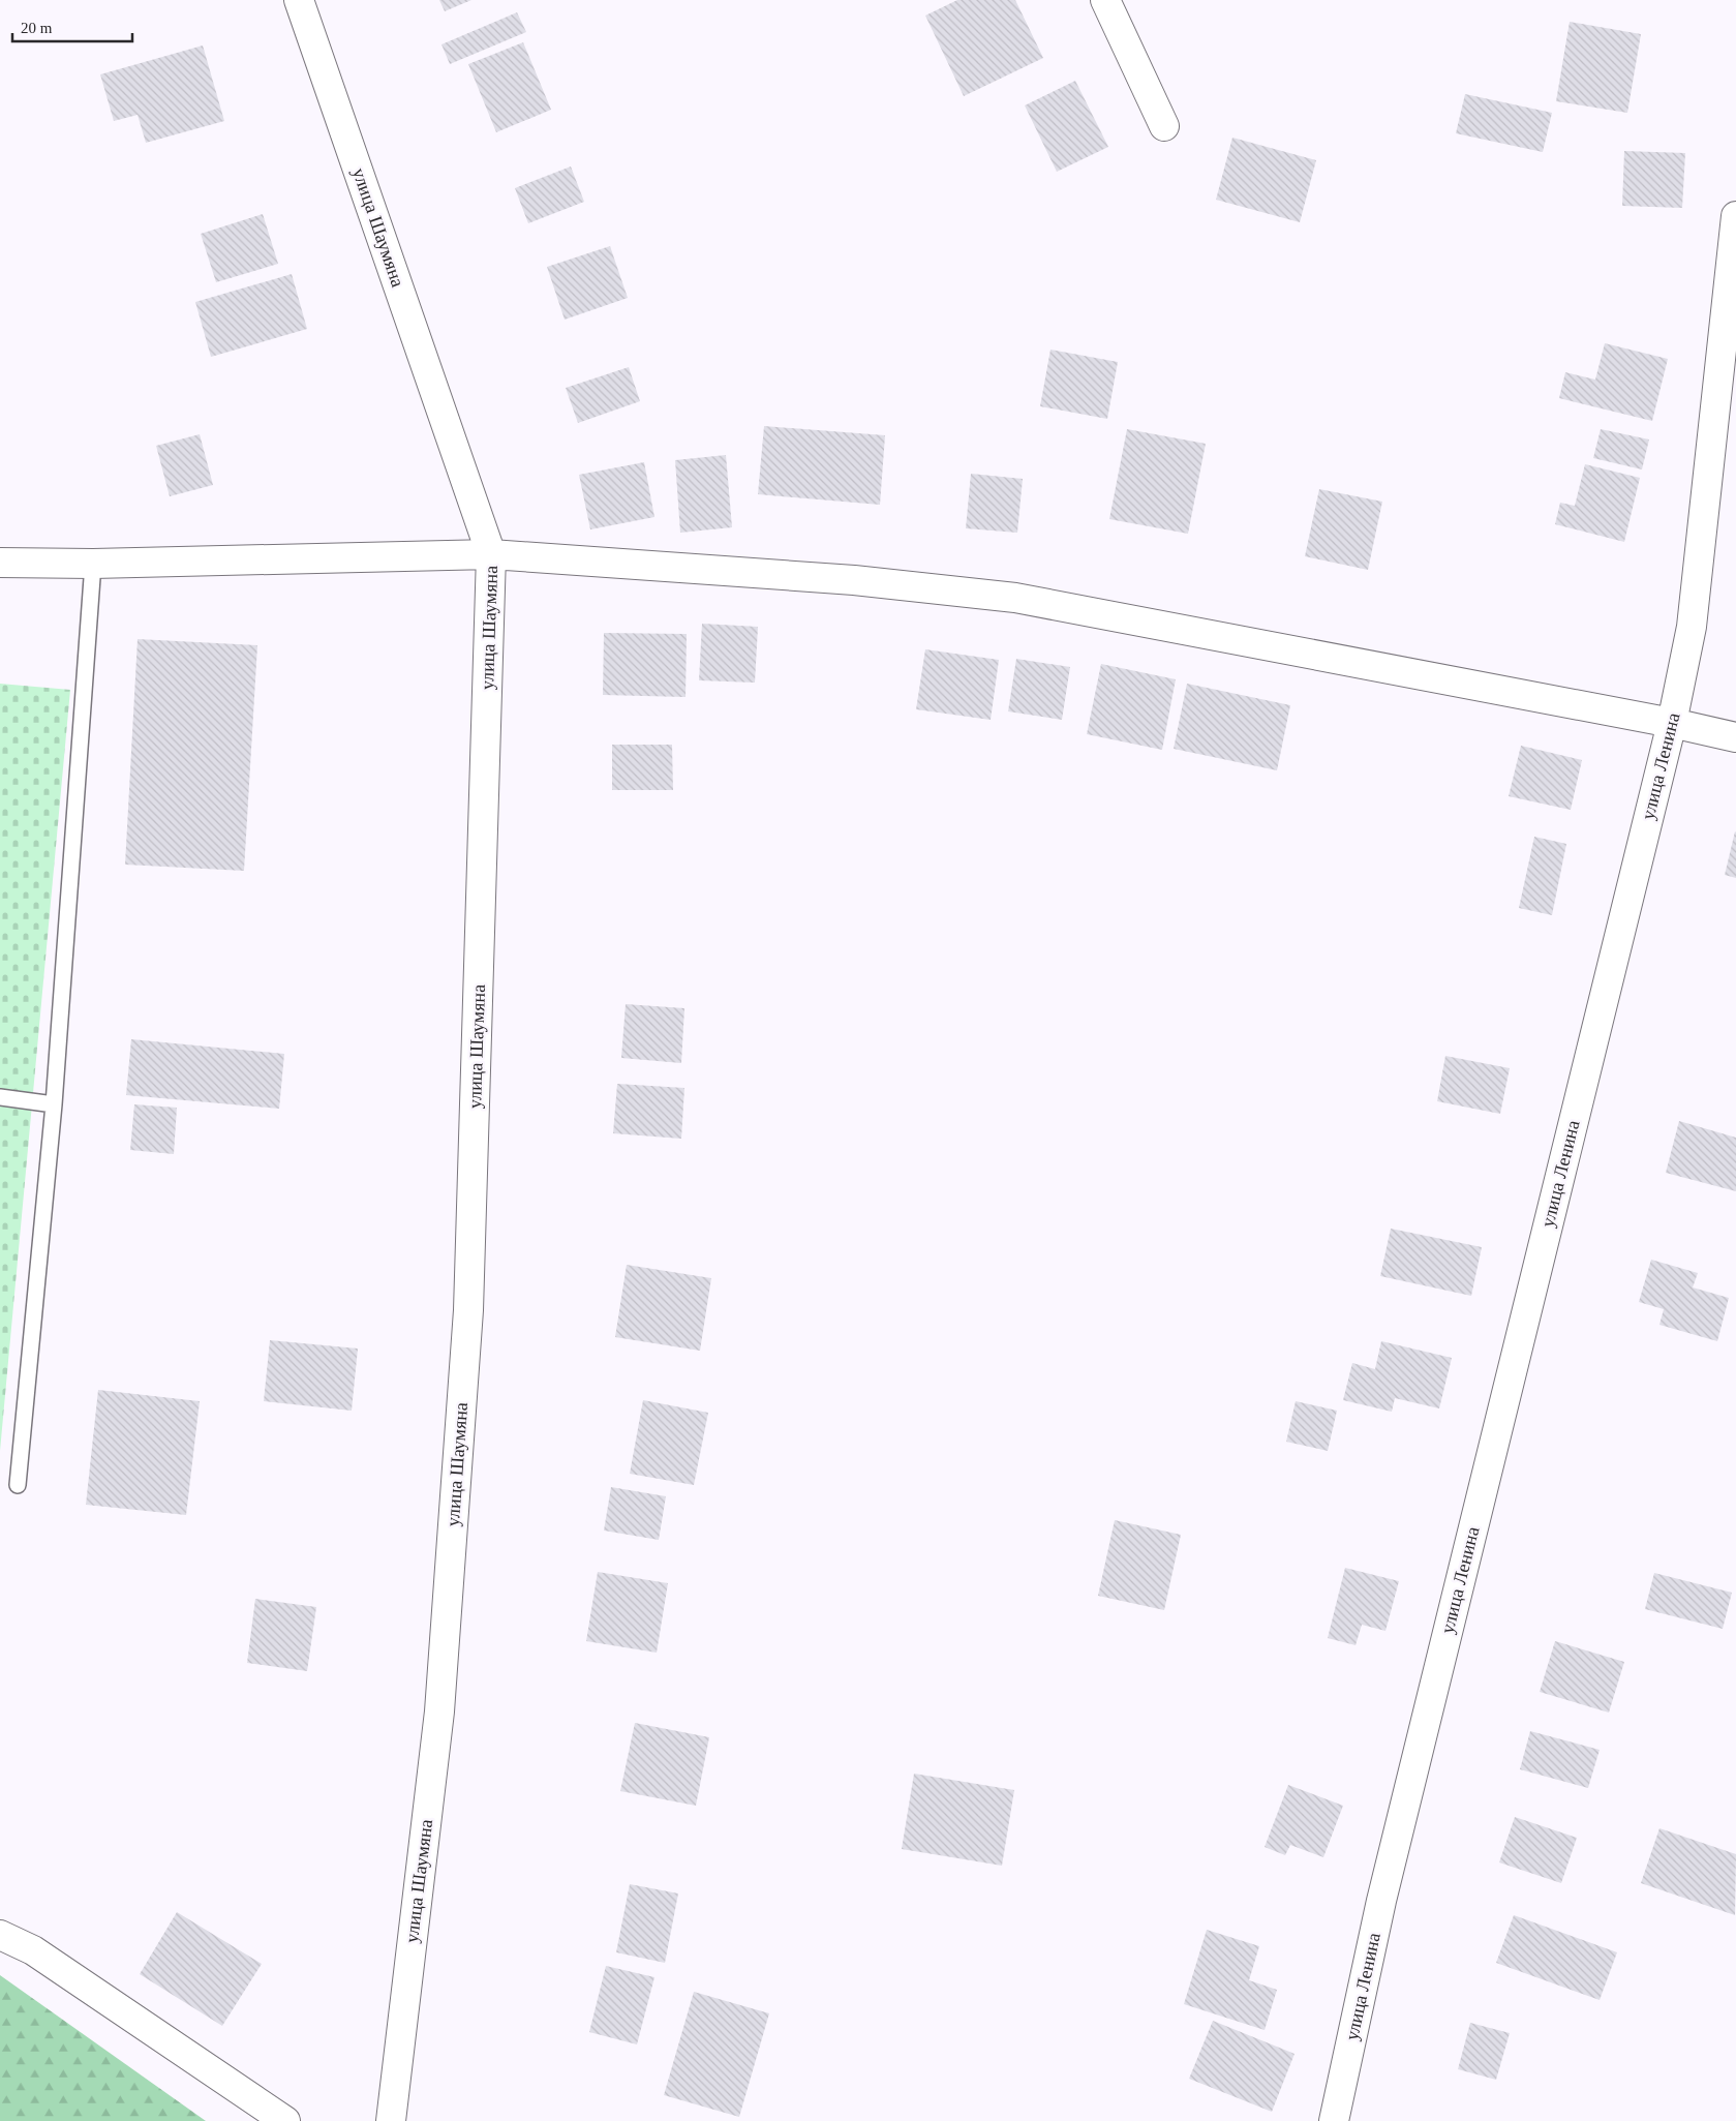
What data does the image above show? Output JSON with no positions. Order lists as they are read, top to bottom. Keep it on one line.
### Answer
{"streets":{"street":["улица Шаумяна","улица Ленина"]},"scale_bar":"20 m"}
